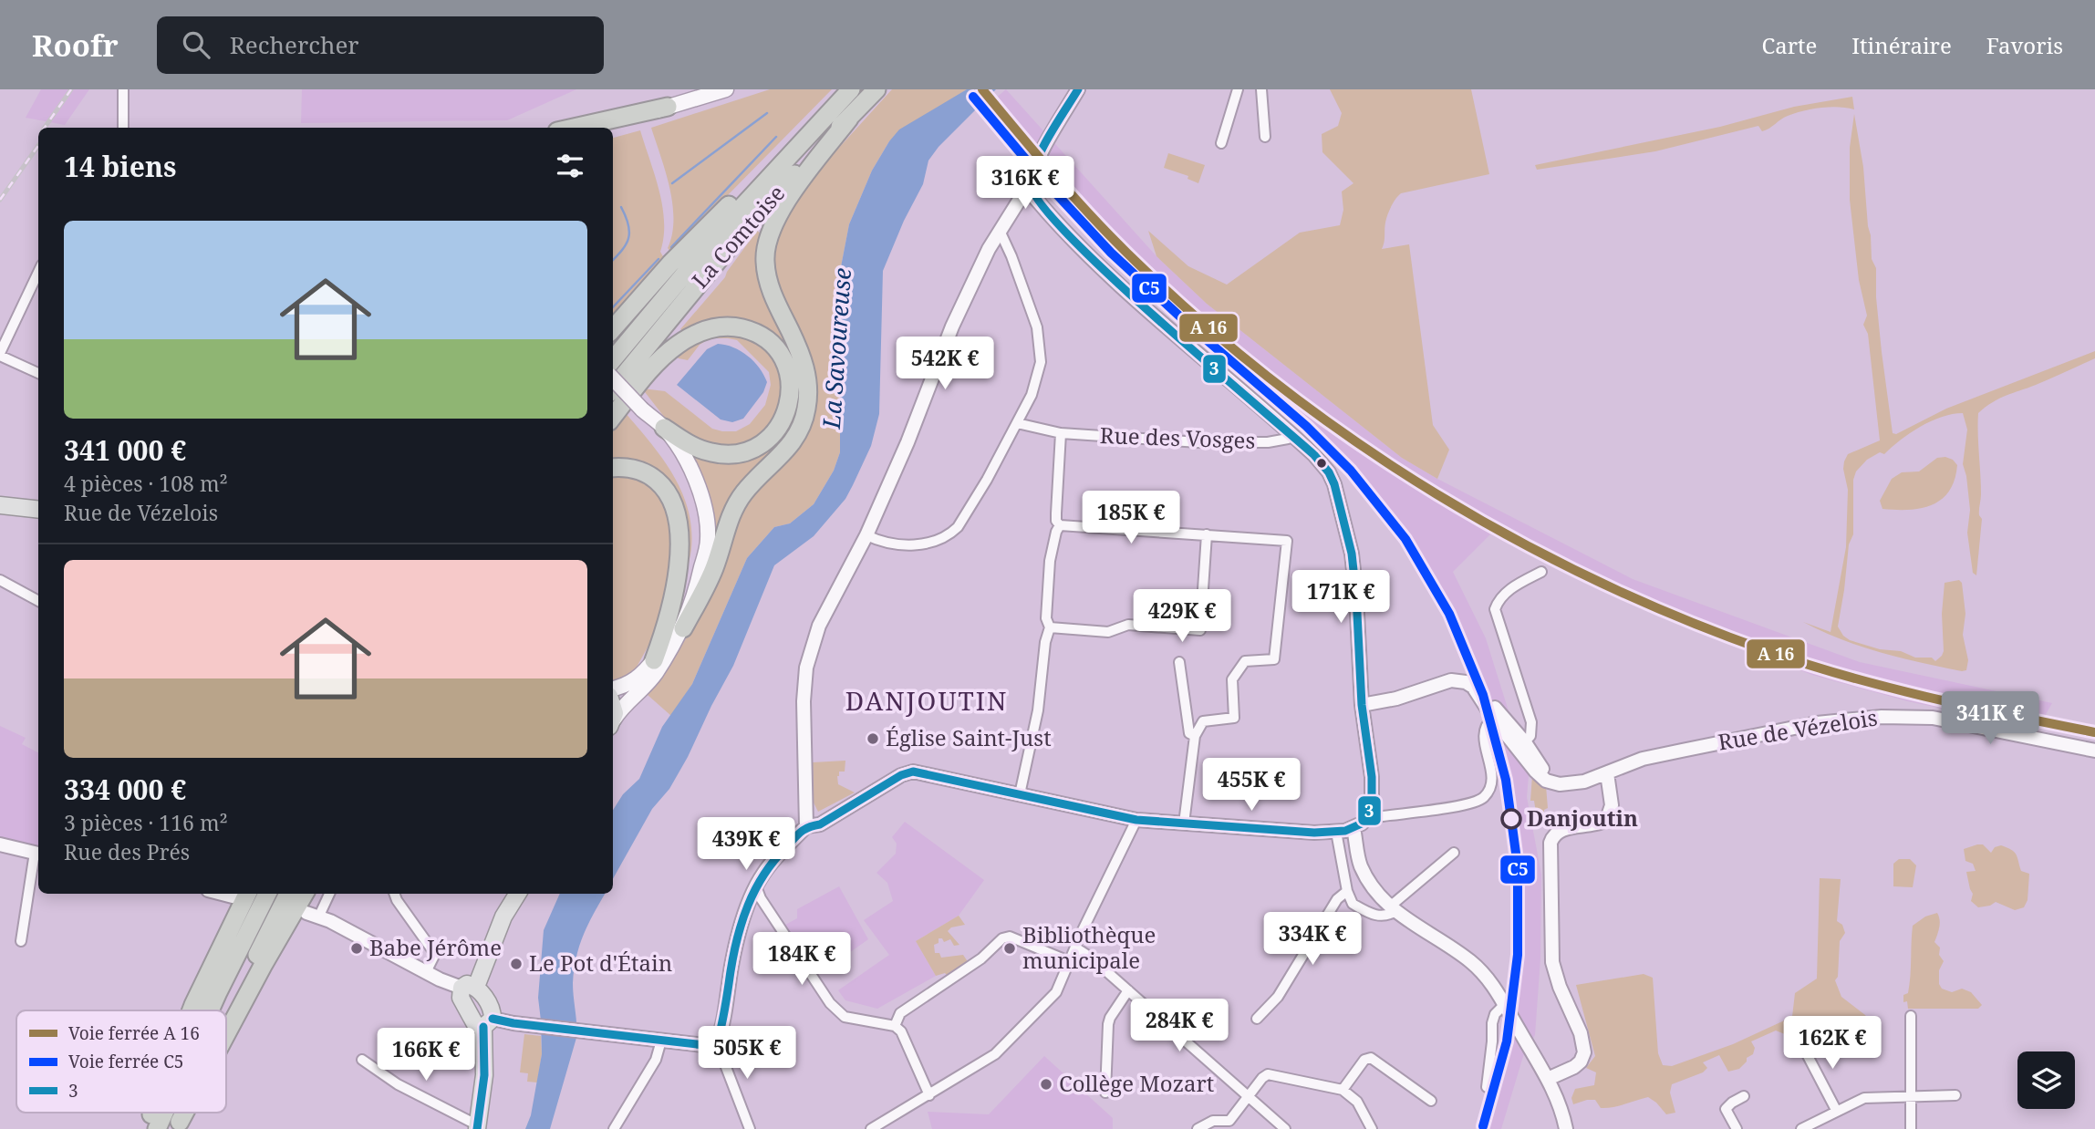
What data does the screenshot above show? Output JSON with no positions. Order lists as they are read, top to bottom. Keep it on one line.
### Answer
{"streets":{"highway":["La Comtoise"],"street":["Rue des Vosges","Rue de Vézelois"]},"districts":["DANJOUTIN"],"water":["La Savoureuse"],"places":["Église Saint-Just","Danjoutin","Babe Jérôme","Bibliothèque municipale","Le Pot d'Étain","Collège Mozart"],"lines":["transit line 3","rail line C5"],"legend":["Voie ferrée A 16","Voie ferrée C5","3"],"page":{"header":"Roofr","search":"Rechercher","nav":["Carte","Itinéraire","Favoris"],"heading":"14 biens","price":["316K €","542K €","185K €","171K €","429K €","341K €","455K €","439K €","334K €","184K €","284K €","162K €","505K €","166K €"],"list":[{"name":"341 000 €","note":"4 pièces · 108 m² · Rue de Vézelois"},{"name":"334 000 €","note":"3 pièces · 116 m² · Rue des Prés"}]}}
